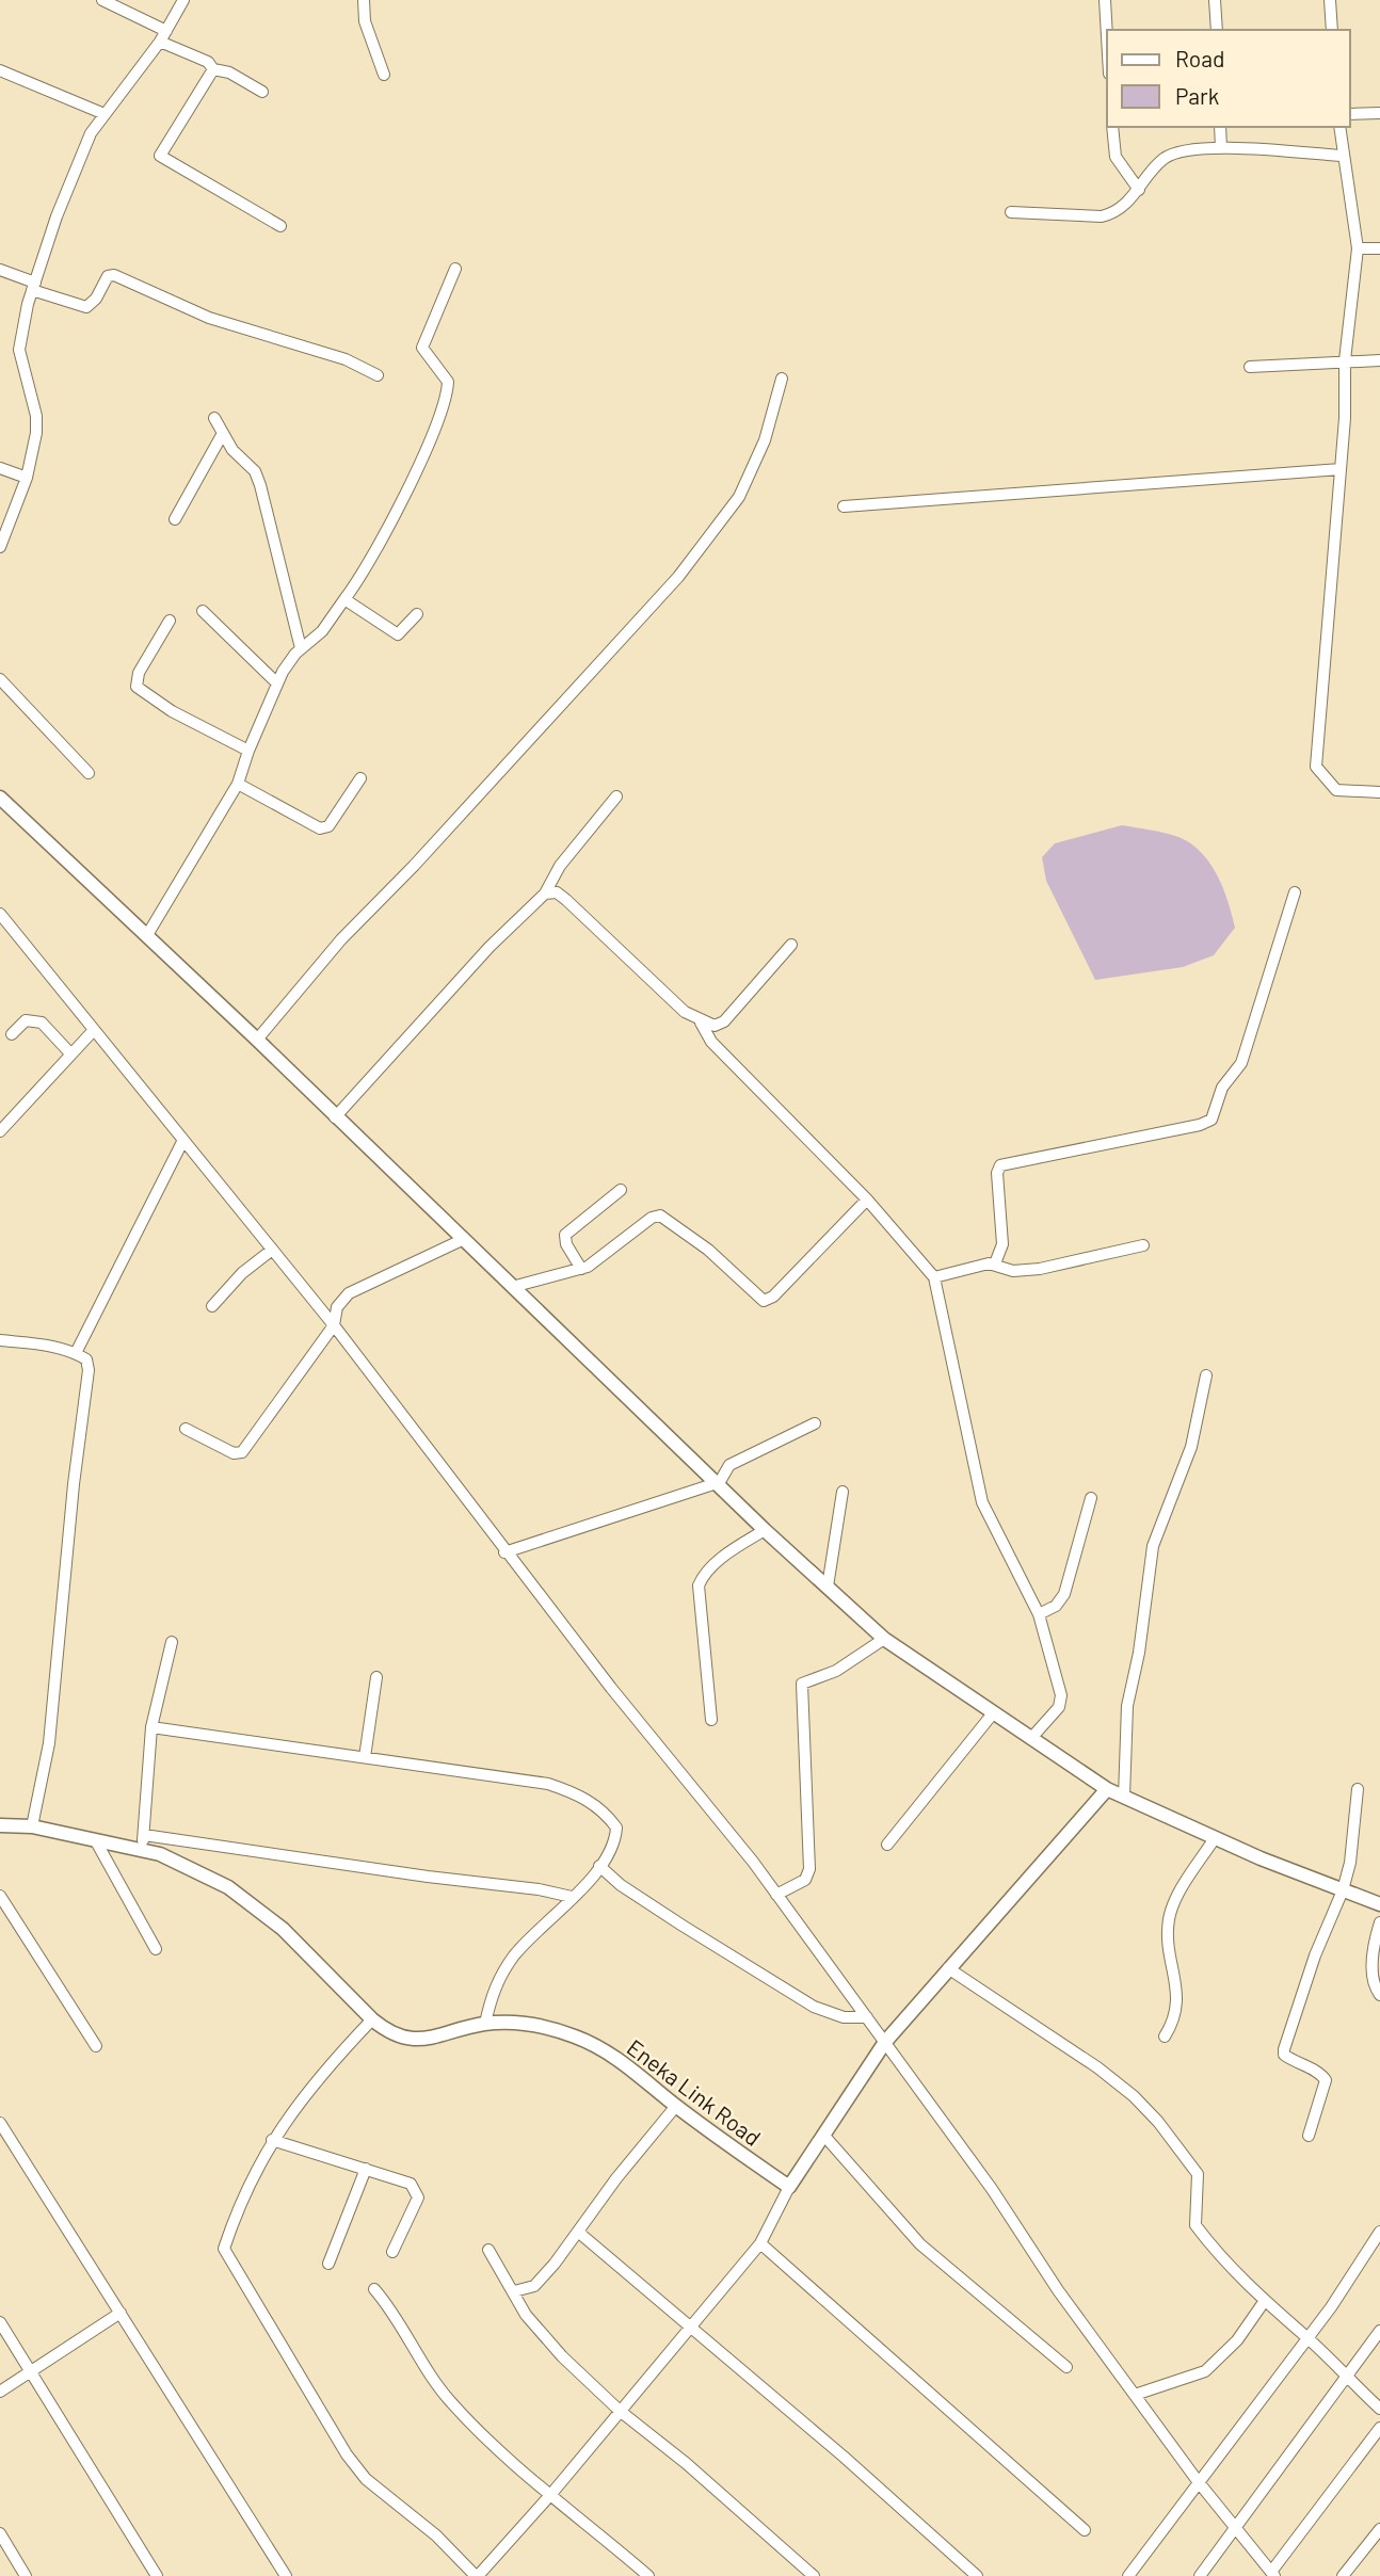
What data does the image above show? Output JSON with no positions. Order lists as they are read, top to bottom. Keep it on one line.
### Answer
{"streets":{"street":["Eneka Link Road"]},"legend":["Road","Park"]}
